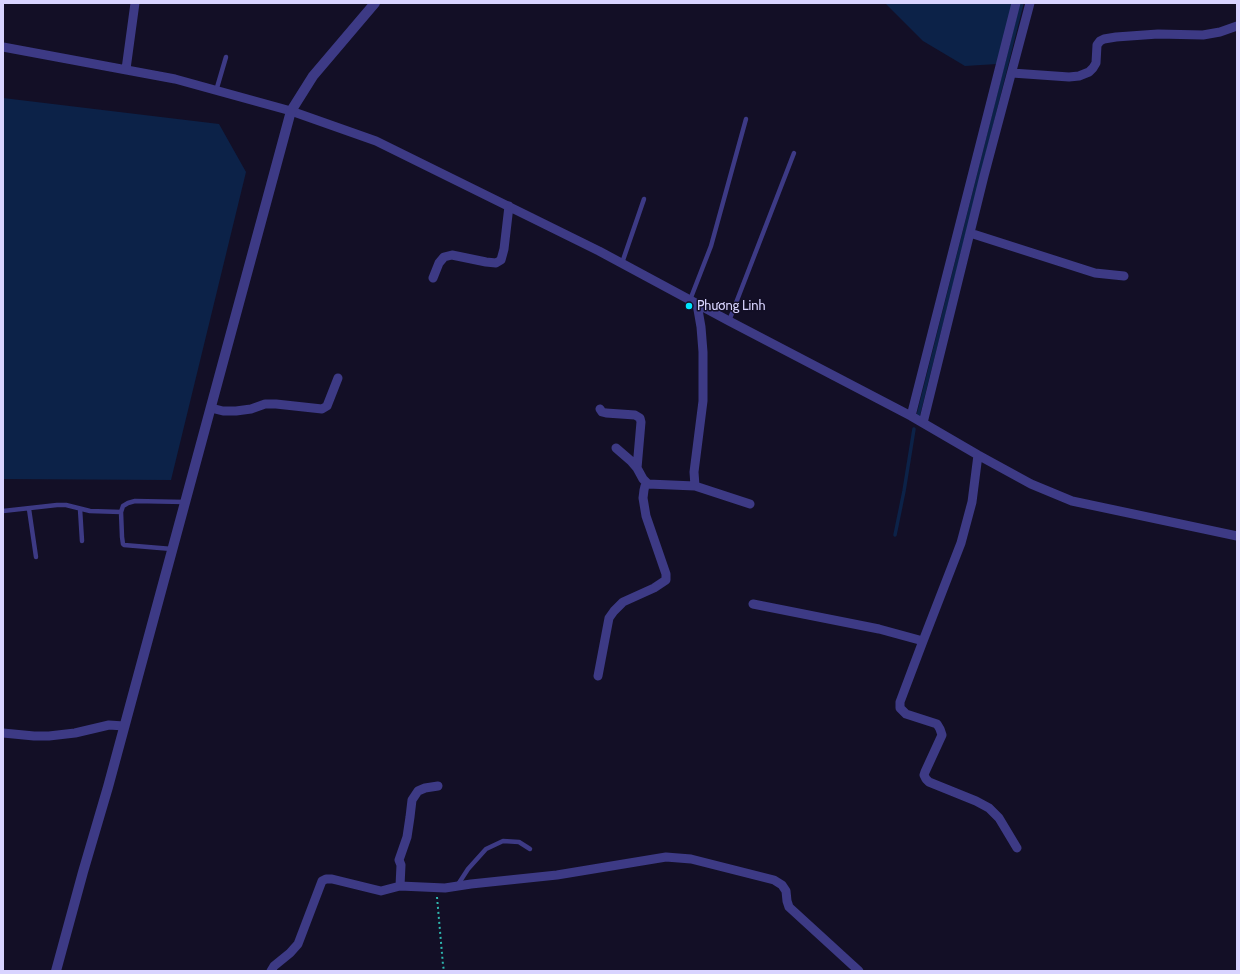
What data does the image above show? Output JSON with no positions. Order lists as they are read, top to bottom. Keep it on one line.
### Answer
{"places":["Phương Linh"]}
